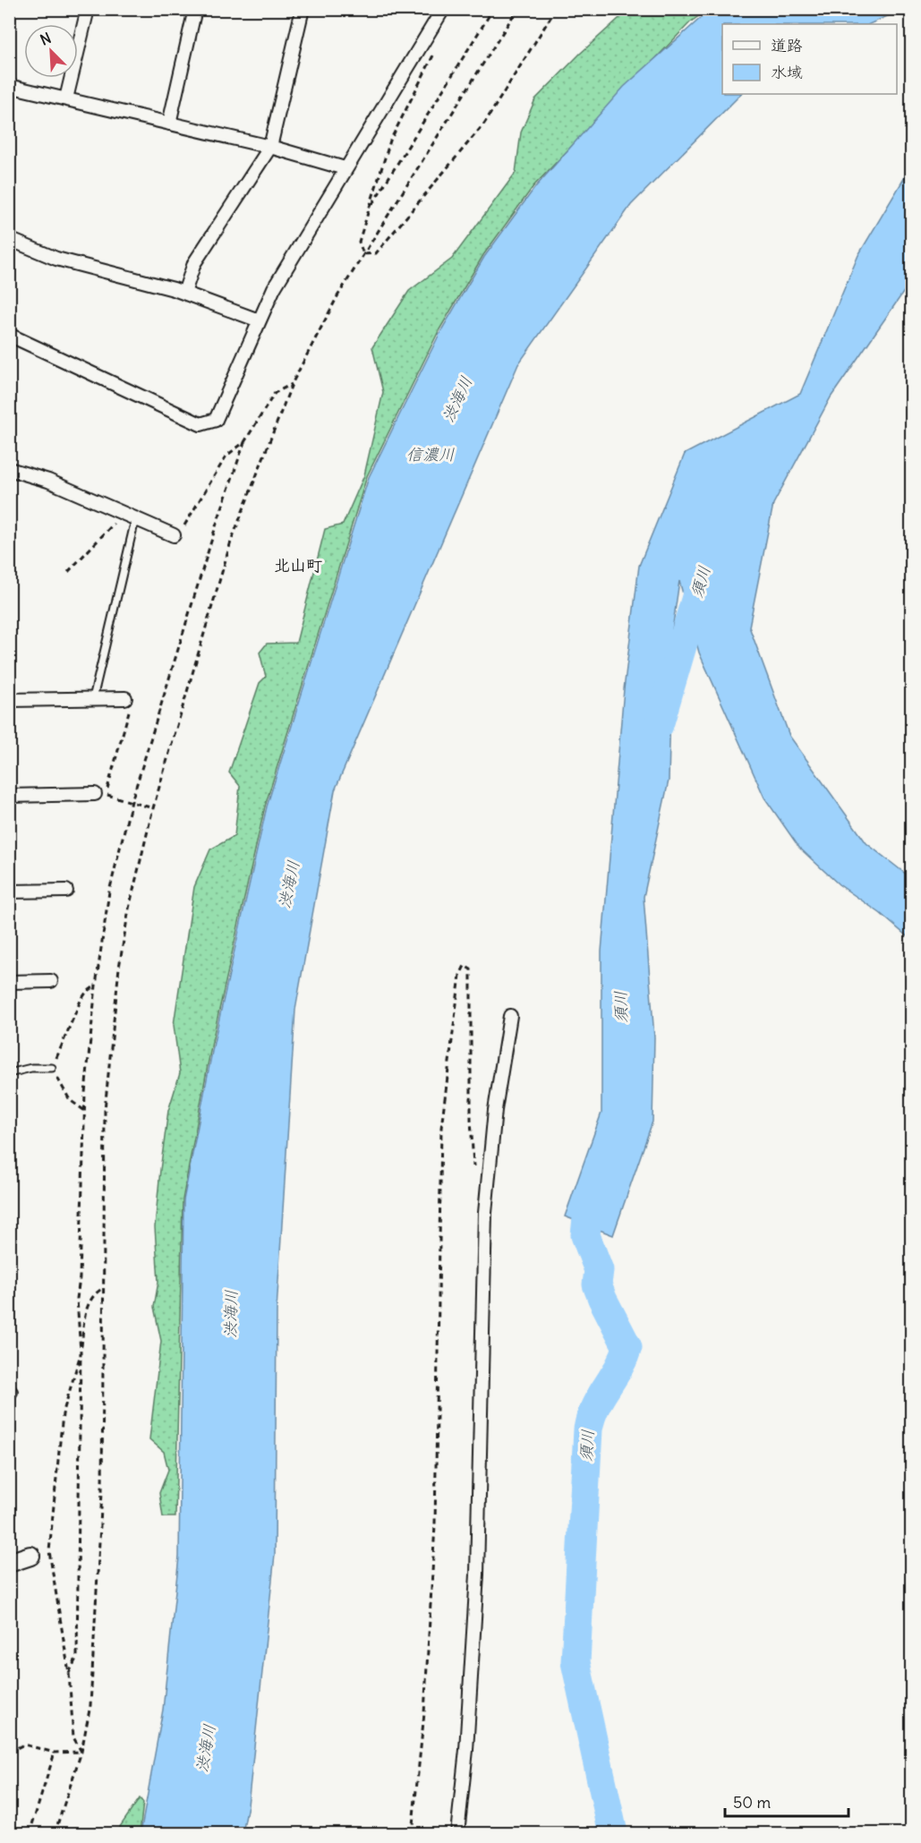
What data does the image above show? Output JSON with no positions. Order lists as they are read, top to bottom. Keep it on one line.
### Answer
{"districts":["北山町"],"water":["渋海川","信濃川","須川"],"legend":["道路","水域"],"scale_bar":"50 m","north":"top left"}
